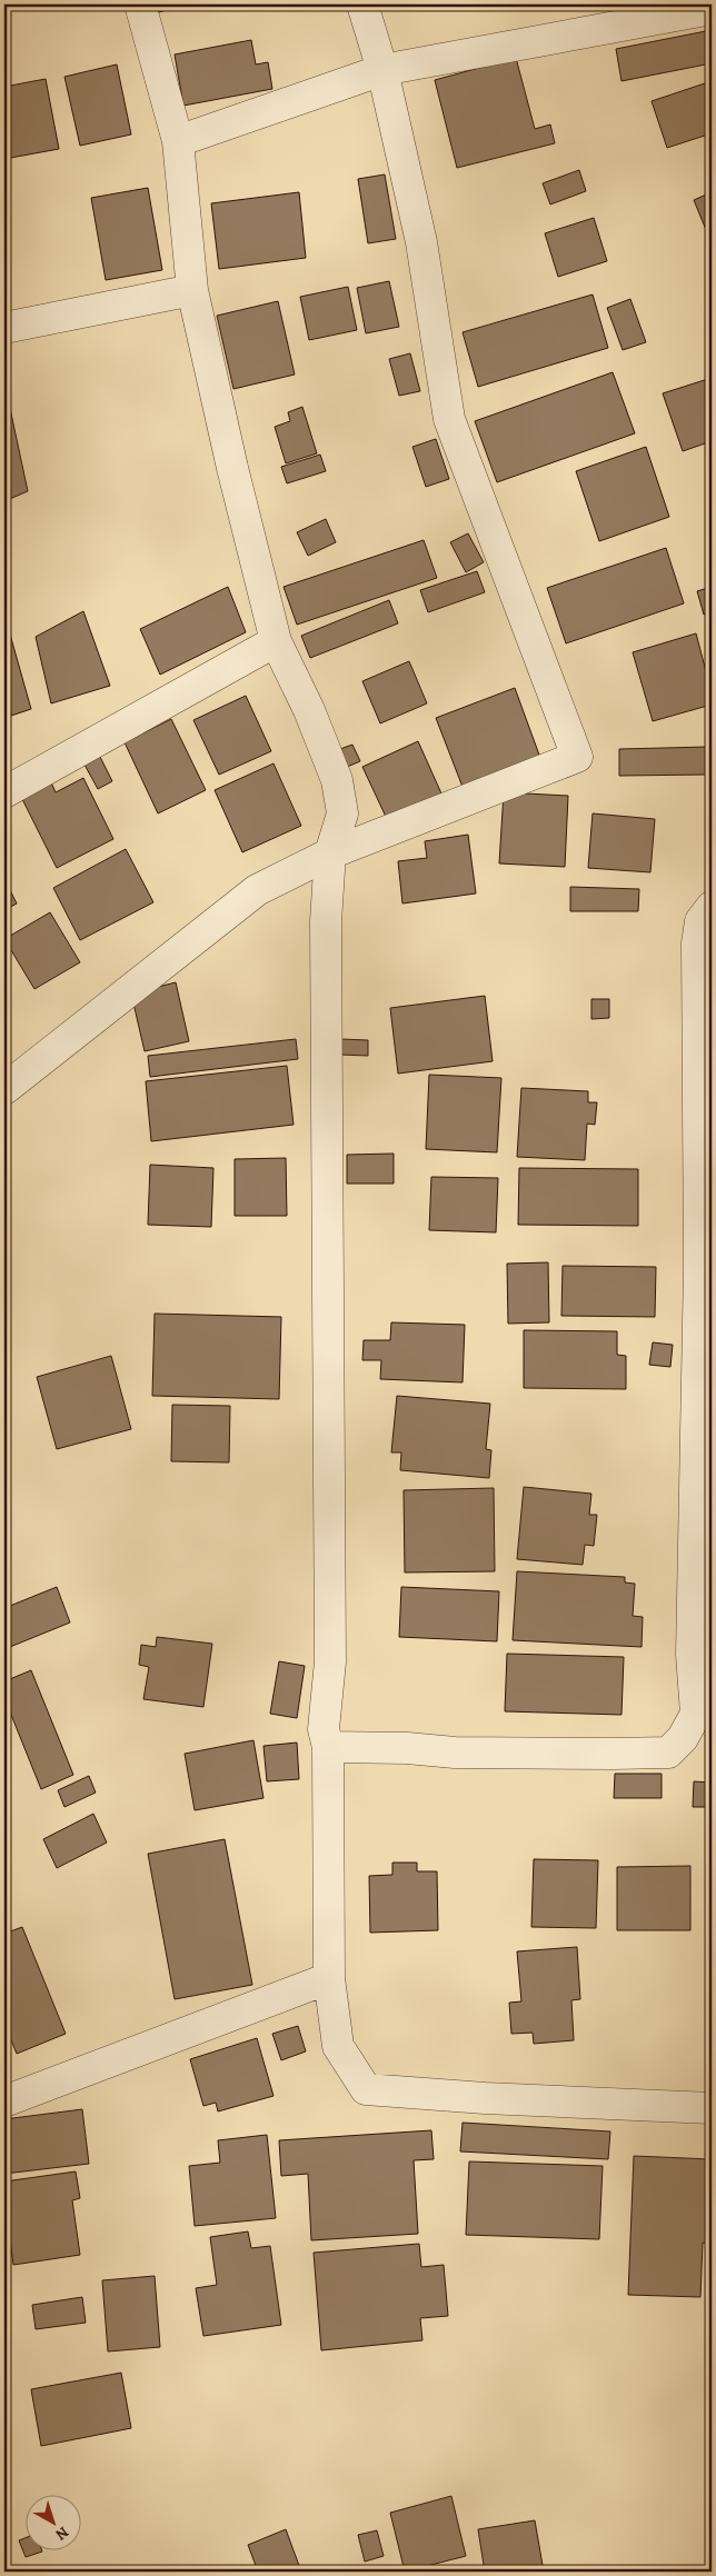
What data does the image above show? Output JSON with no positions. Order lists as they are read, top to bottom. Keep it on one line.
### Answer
{"north":"bottom right"}
